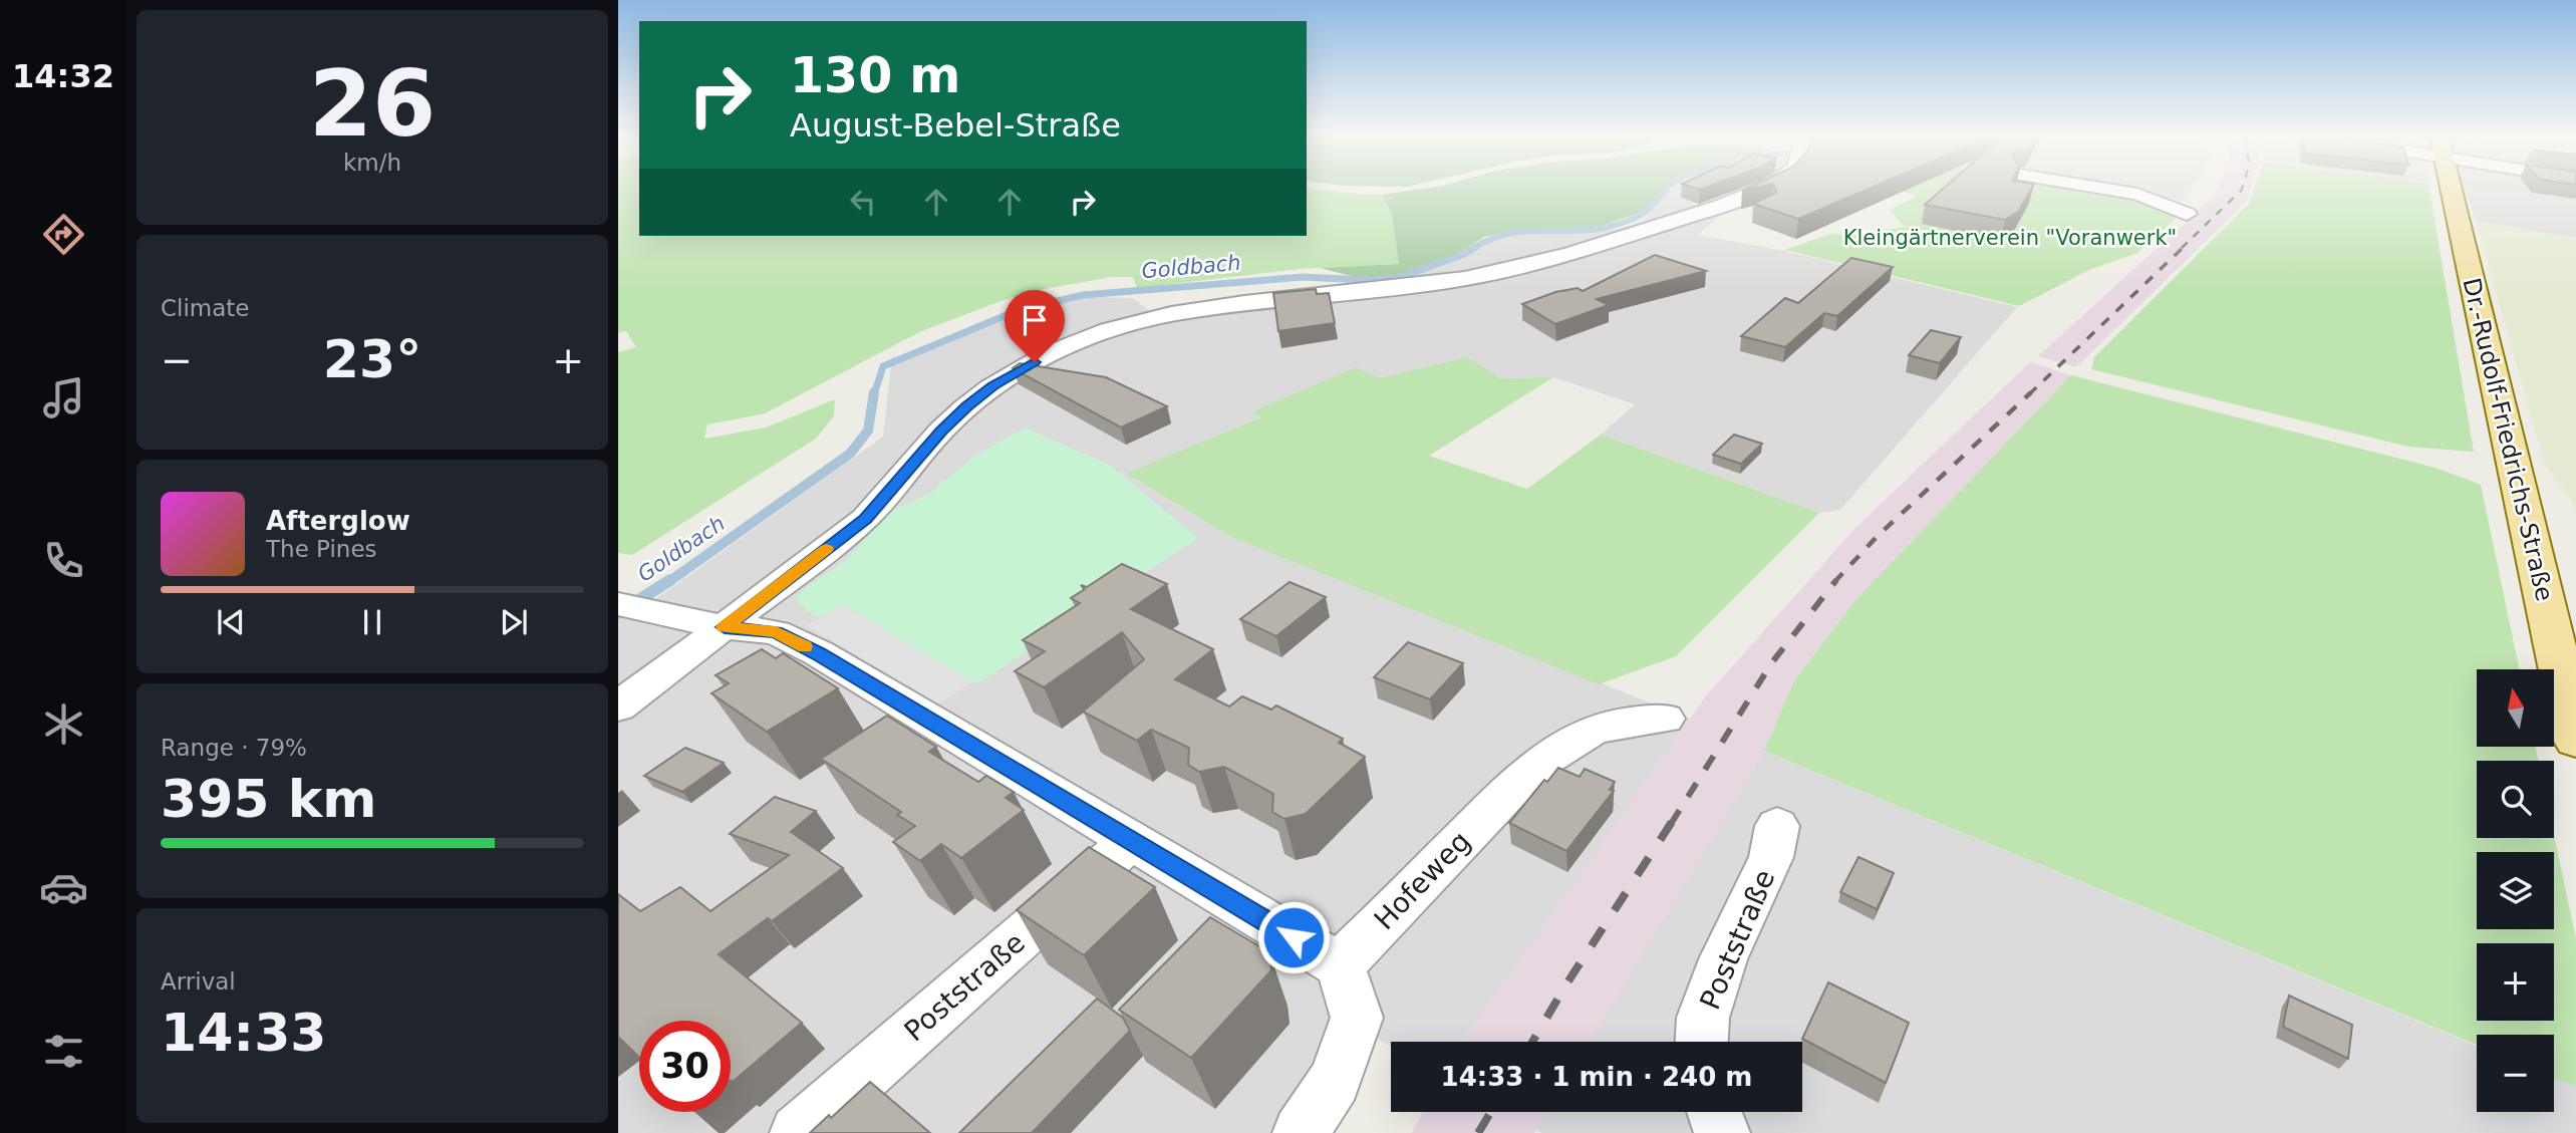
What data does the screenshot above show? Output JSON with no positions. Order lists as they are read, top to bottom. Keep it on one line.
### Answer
{"streets":{"main road":["Dr.-Rudolf-Friedrichs-Straße"],"street":["Hofeweg","Poststraße"]},"water":["Goldbach"],"parks":["Kleingärtnerverein \"Voranwerk\""],"north":"top","page":{"tabs":"14:32","tile":[["26","km/h"],"Climate",["Range · 79%","395 km"],["Arrival","14:33"]],"turn":["130 m","August-Bebel-Straße"],"heat":["−","23°","+"],"song":["Afterglow","The Pines"],"map_buttons":["+","−"],"limit":"30","trip":"14:33 · 1 min · 240 m"}}
